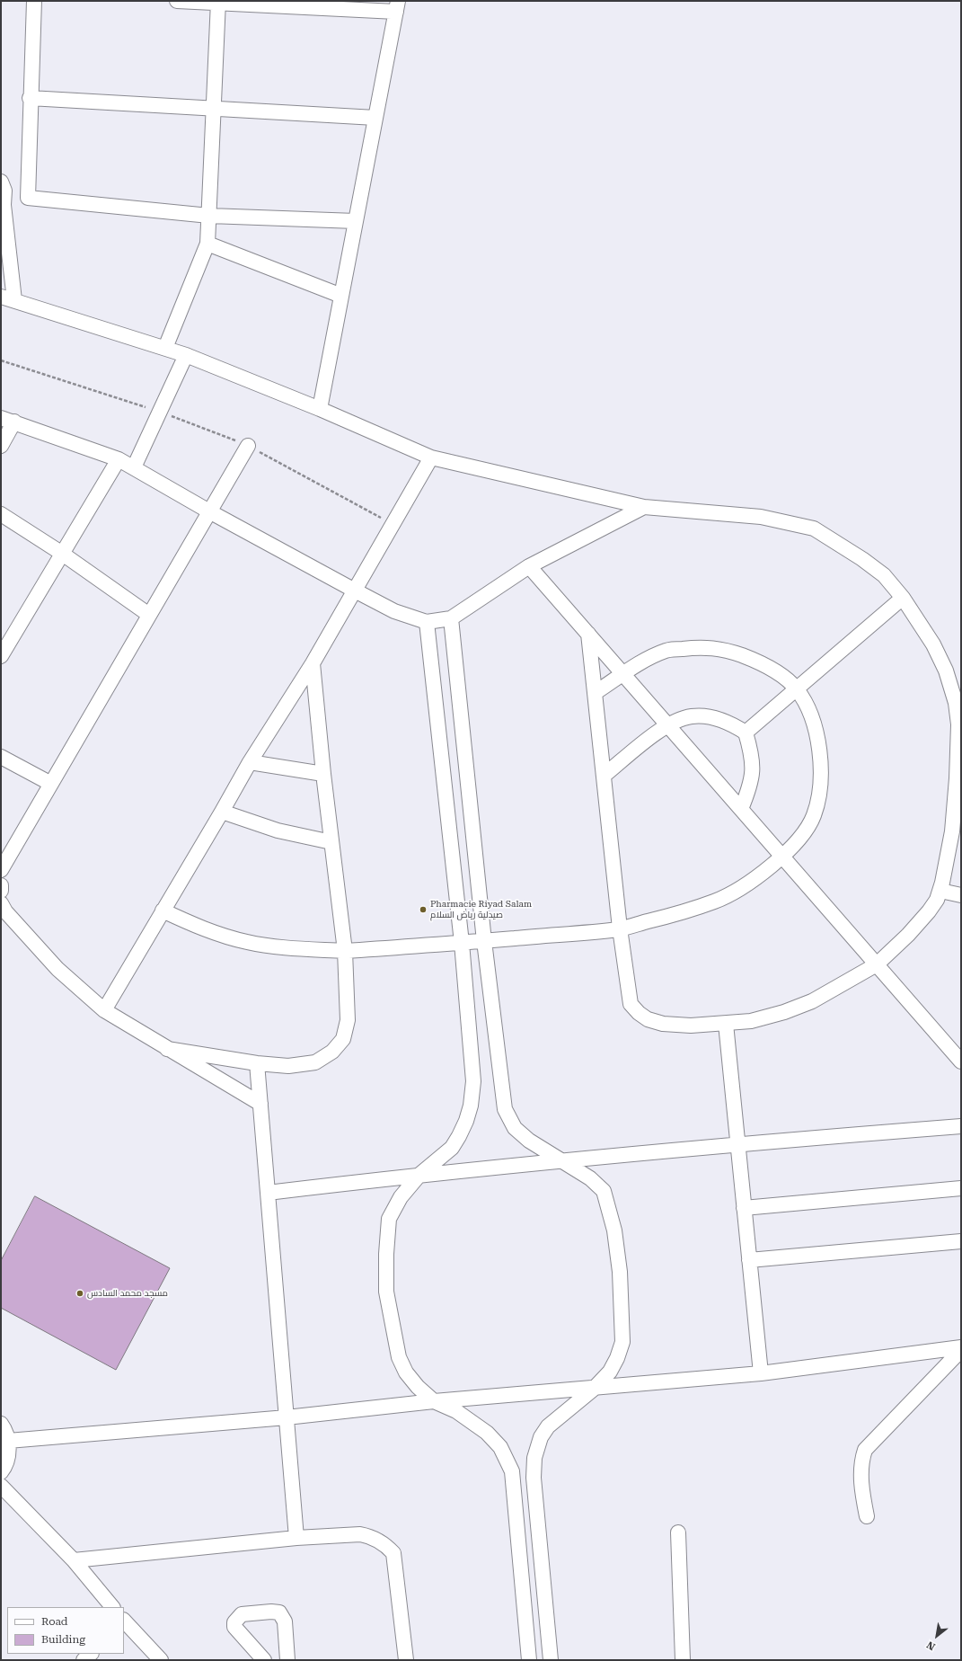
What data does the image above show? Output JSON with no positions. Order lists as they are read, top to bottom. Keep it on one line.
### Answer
{"places":["Pharmacie Riyad Salam صيدلية رياض السلام","مسجد محمد السادس"],"legend":["Road","Building"],"north":"bottom left"}
